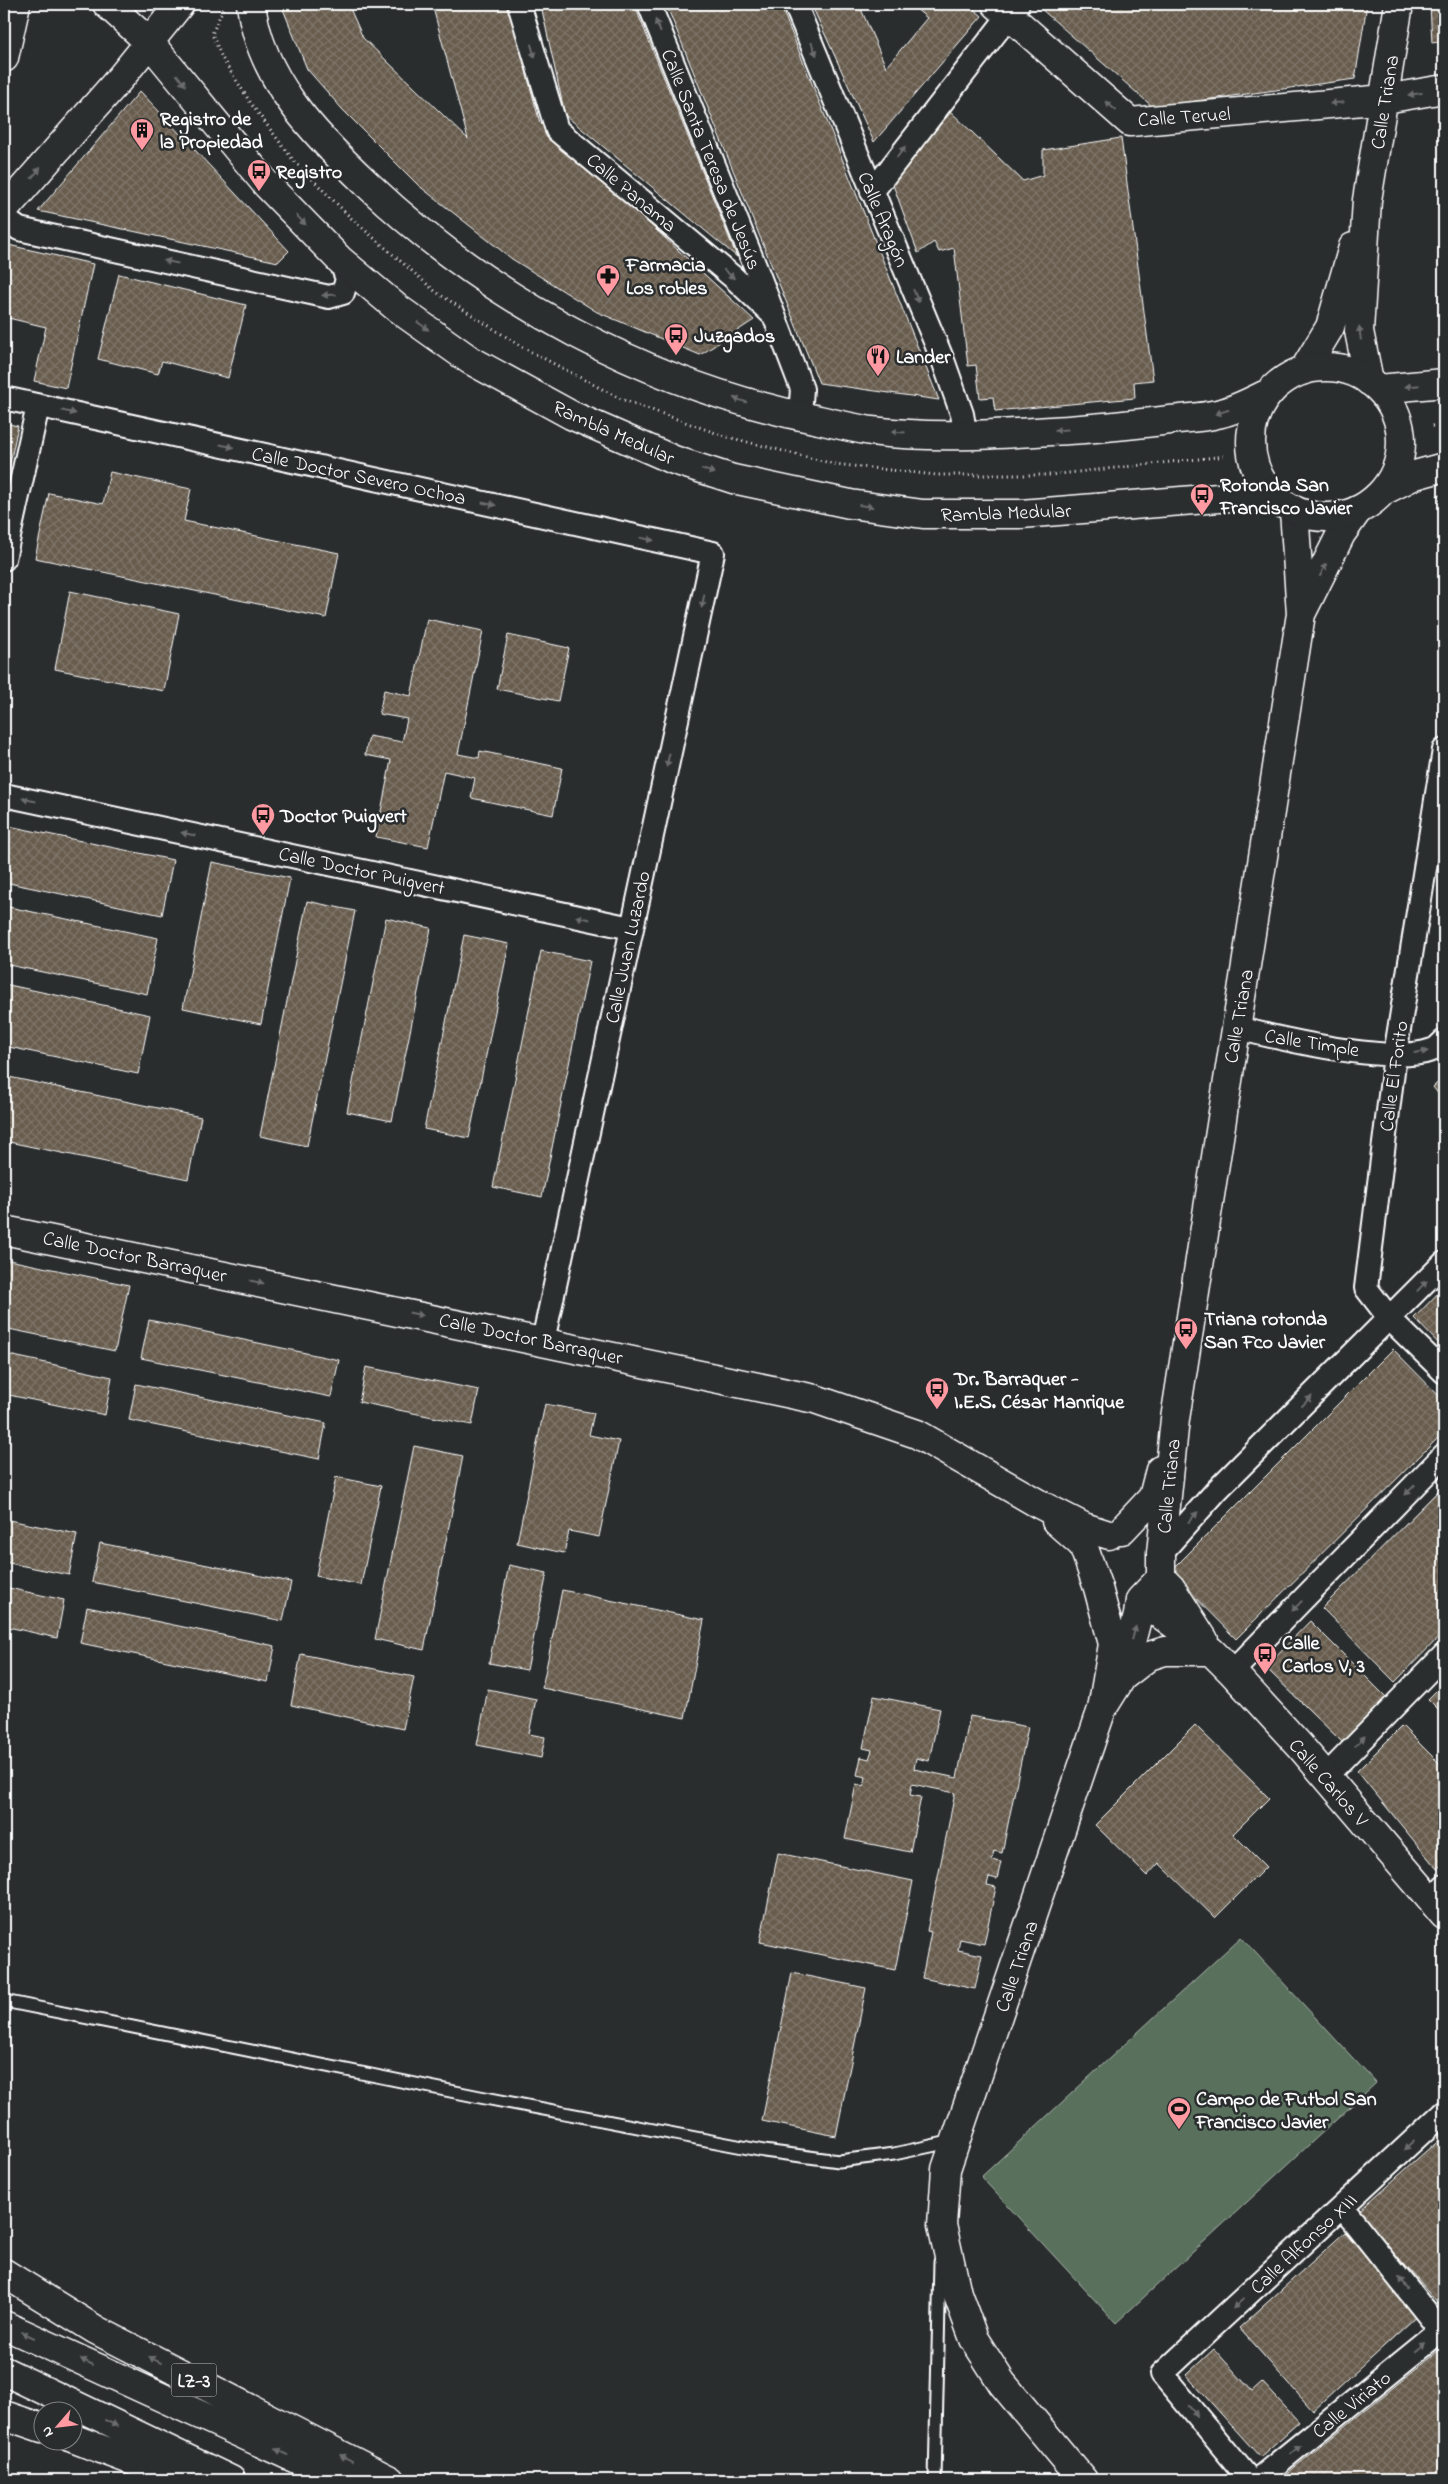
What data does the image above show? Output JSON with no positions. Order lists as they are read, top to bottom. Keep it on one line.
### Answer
{"streets":{"main road":["Calle Triana","Calle Teruel","Rambla Medular","Calle Doctor Barraquer","Calle Carlos V","LZ-3"],"street":["Calle Santa Teresa de Jesús","Calle Panama","Calle Aragón","Calle Doctor Severo Ochoa","Calle Doctor Puigvert","Calle Juan Luzardo","Calle Timple","Calle El Forito","Calle Alfonso XIII","Calle Viriato"]},"crossings":[["Calle Triana","Calle Teruel"],["Calle Triana","Rambla Medular"],["Calle Triana","Calle Timple"],["Calle Triana","Calle Doctor Barraquer"],["Calle Triana","Calle Carlos V"],["Calle Santa Teresa de Jesús","Calle Panama"],["Calle Doctor Severo Ochoa","Calle Juan Luzardo"],["Calle Doctor Puigvert","Calle Juan Luzardo"],["Calle Juan Luzardo","Calle Doctor Barraquer"],["Calle Timple","Calle El Forito"],["Calle Doctor Barraquer","Calle Carlos V"]],"one_way":["Calle Teruel","Calle Santa Teresa de Jesús","Calle Panama","Calle Aragón","Calle Doctor Severo Ochoa","Calle Doctor Puigvert","Calle Juan Luzardo","Calle Doctor Barraquer","Calle Viriato"],"places":{"building":["Registro de la Propiedad"],"bus stop":["Registro","Juzgados","Rotonda San Francisco Javier","Doctor Puigvert","Triana rotonda San Fco Javier","Dr. Barraquer - I.E.S. César Manrique","Calle Carlos V, 3"],"pharmacy":["Farmacia Los robles"],"restaurant":["Lander"],"sports":["Campo de Futbol San Francisco Javier"]},"north":"bottom left"}
